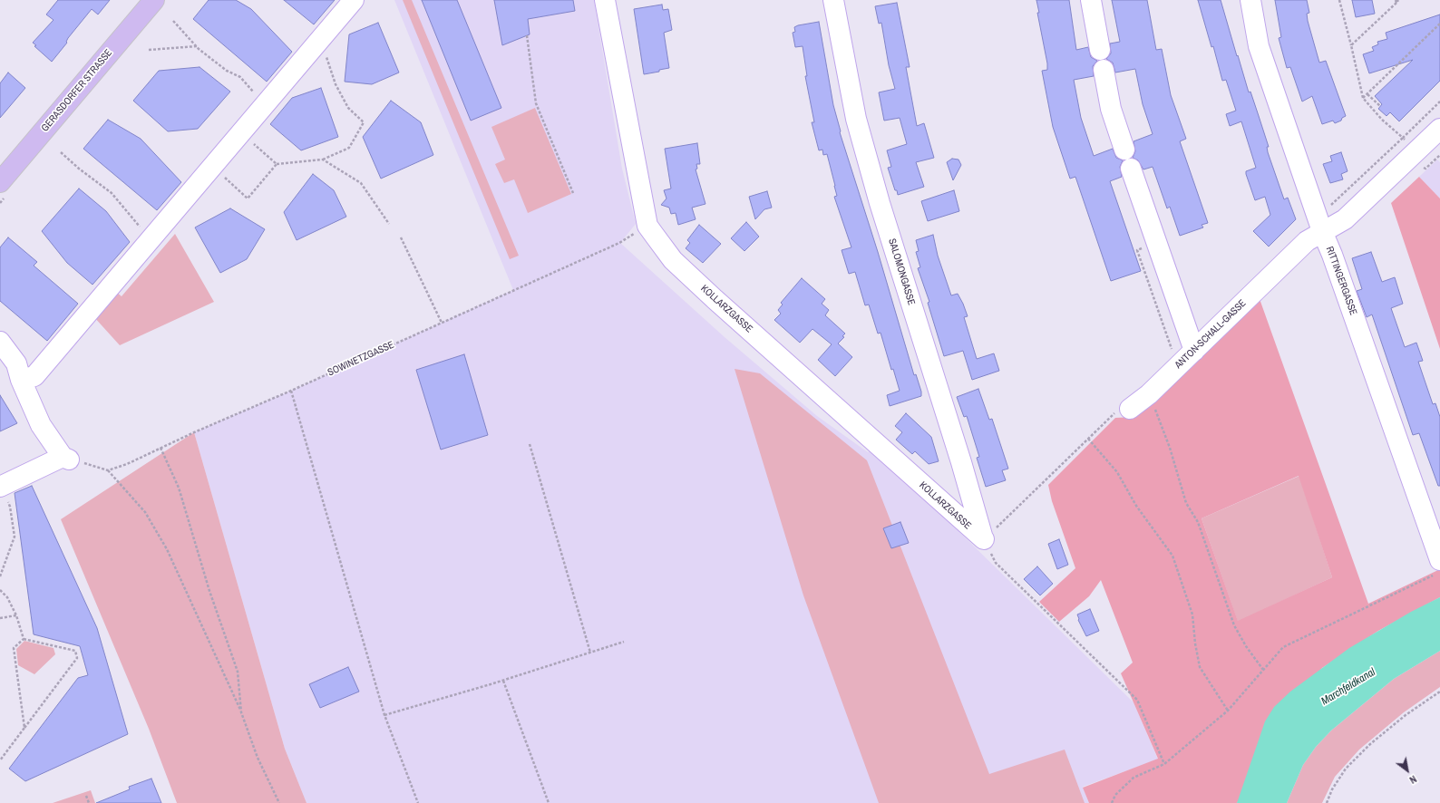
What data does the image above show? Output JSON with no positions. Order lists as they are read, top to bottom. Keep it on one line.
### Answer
{"streets":{"main road":["GERASDORFER STRASSE"],"street":["SALOMONGASSE","RITTINGERGASSE","KOLLARZGASSE","ANTON-SCHALL-GASSE"],"path":["SOWINETZGASSE"]},"crossings":[["SALOMONGASSE","KOLLARZGASSE"],["RITTINGERGASSE","ANTON-SCHALL-GASSE"],["KOLLARZGASSE","SOWINETZGASSE"]],"water":["Marchfeldkanal"],"north":"bottom right"}
